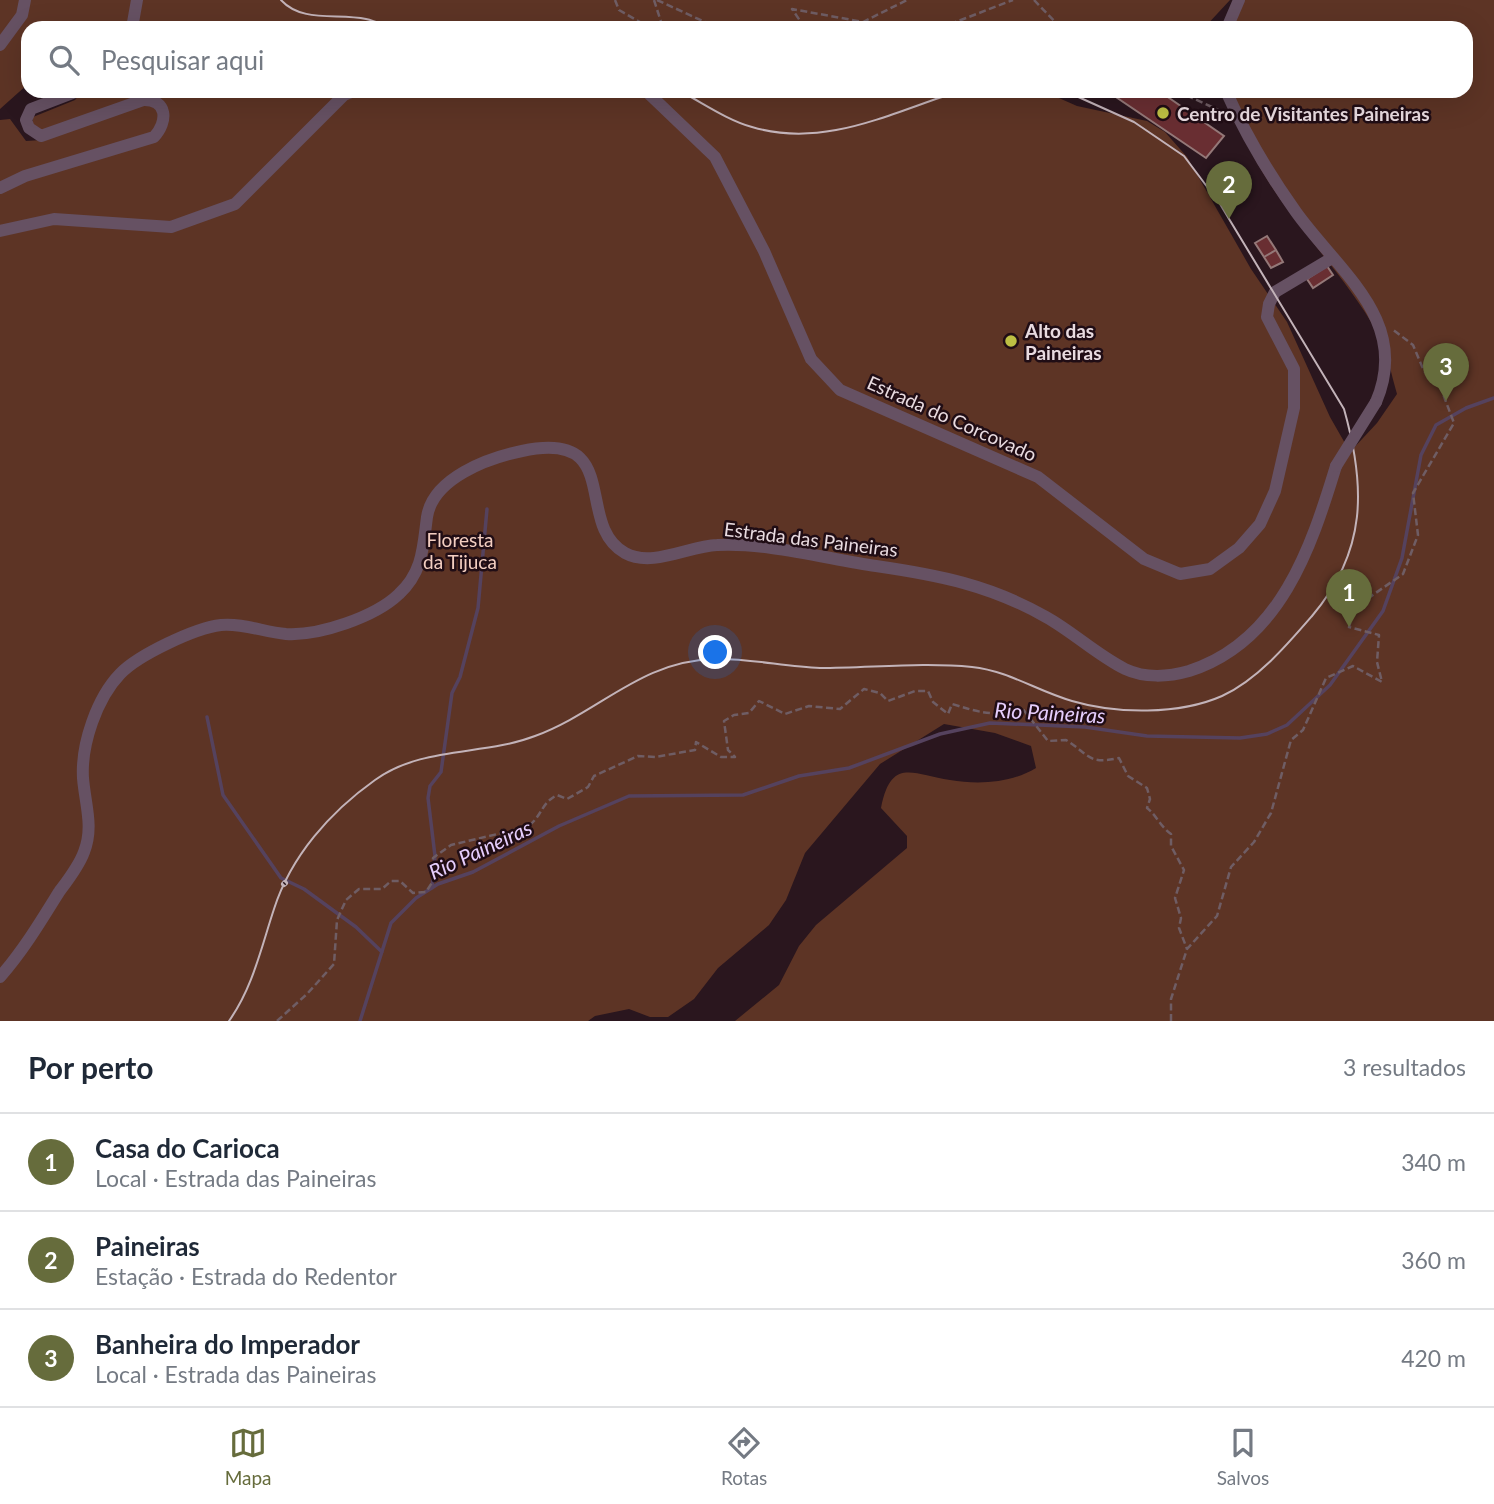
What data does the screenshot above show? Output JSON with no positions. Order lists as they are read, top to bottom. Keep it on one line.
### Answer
{"streets":{"street":["Estrada do Corcovado","Estrada das Paineiras"]},"crossings":[["Estrada do Corcovado","Estrada das Paineiras"]],"water":["Rio Paineiras"],"parks":["Floresta da Tijuca"],"places":["Centro de Visitantes Paineiras","Alto das Paineiras"],"page":{"search":"Pesquisar aqui","pins":["2","3","1"],"heading":["Por perto","3 resultados"],"list":[{"mark":"1","name":"Casa do Carioca","note":"Local · Estrada das Paineiras","value":"340 m"},{"mark":"2","name":"Paineiras","note":"Estação · Estrada do Redentor","value":"360 m"},{"mark":"3","name":"Banheira do Imperador","note":"Local · Estrada das Paineiras","value":"420 m"}],"nav":["Mapa","Rotas","Salvos"]}}
